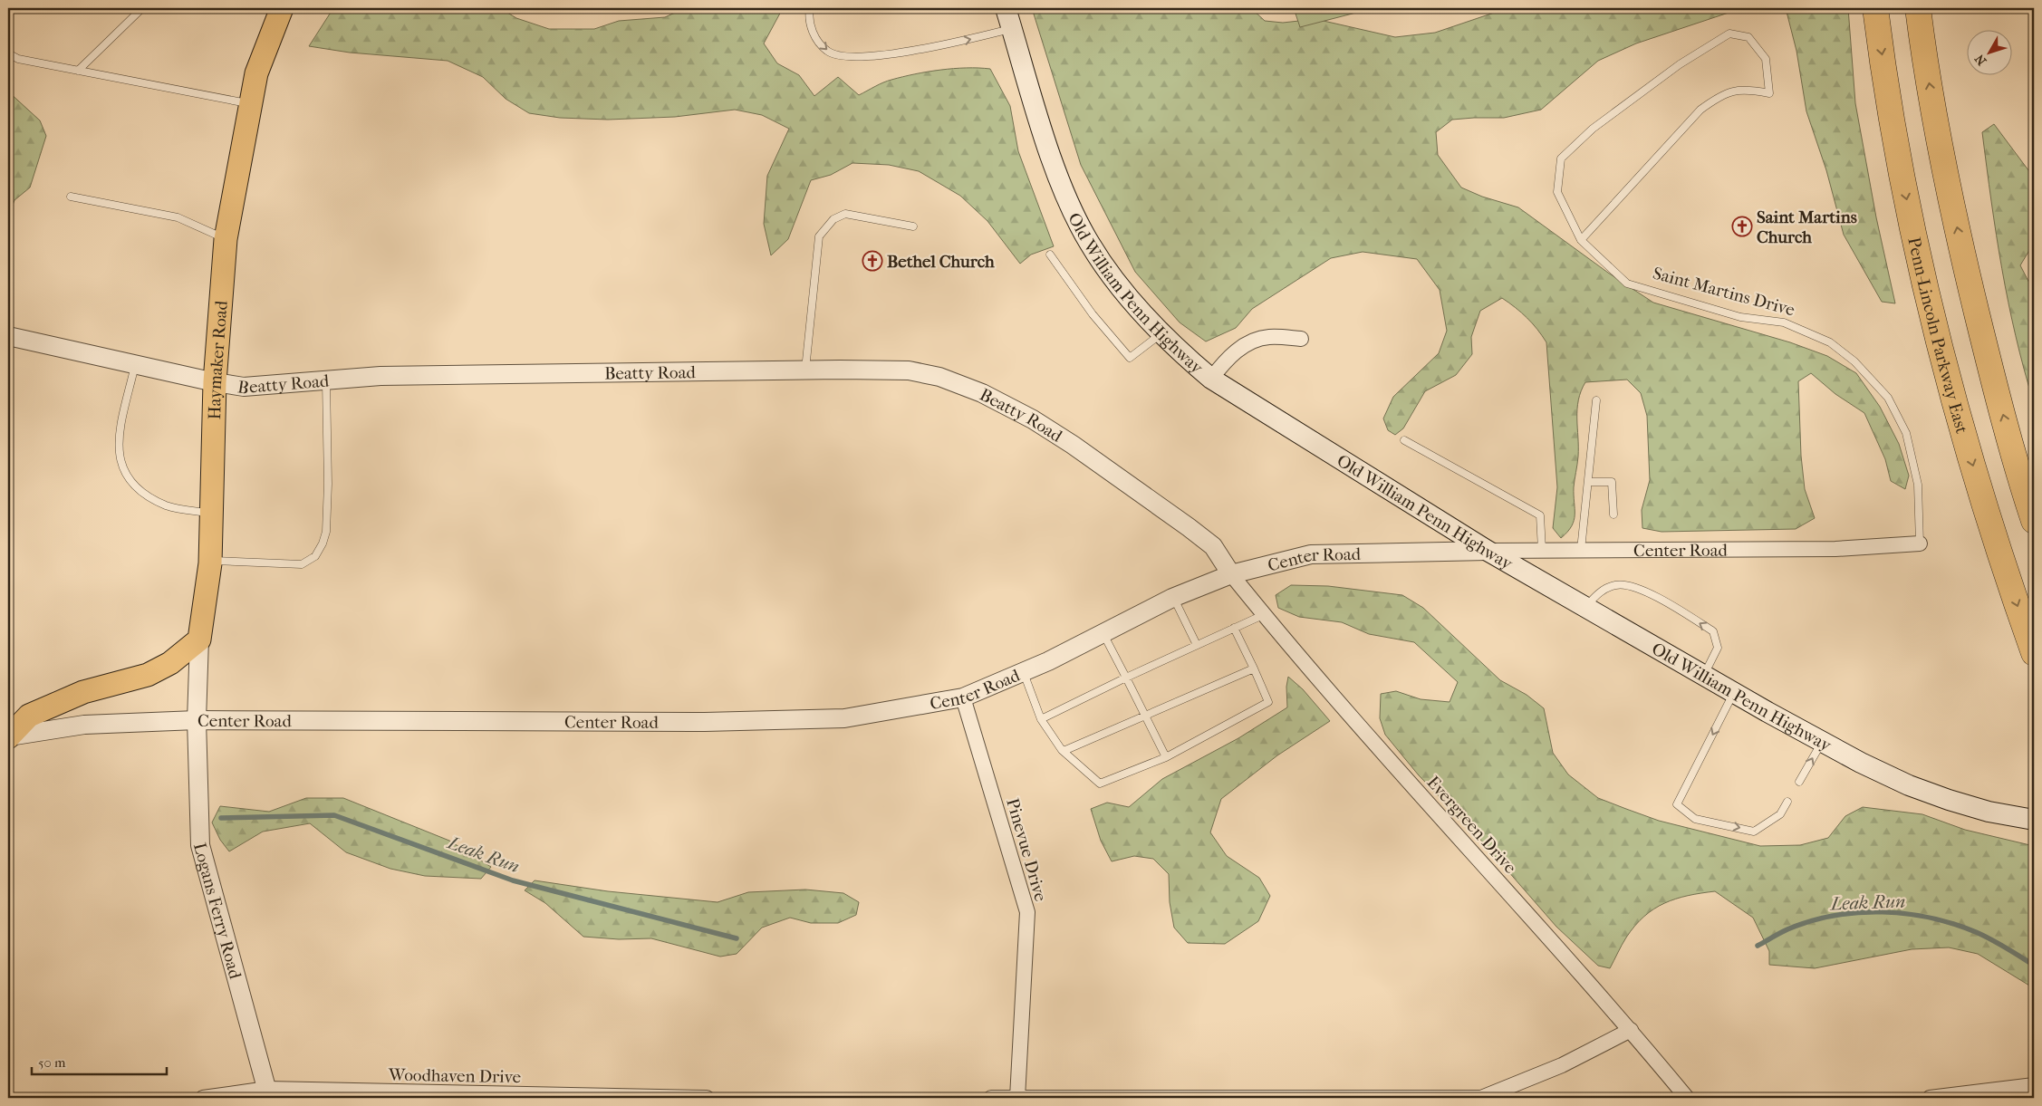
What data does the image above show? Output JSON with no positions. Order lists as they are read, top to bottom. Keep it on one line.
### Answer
{"streets":{"highway":["Penn-Lincoln Parkway East"],"main road":["Old William Penn Highway","Haymaker Road"],"street":["Beatty Road","Center Road","Evergreen Drive","Pinevue Drive","Logans Ferry Road","Woodhaven Drive"],"lane":["Saint Martins Drive"]},"crossings":[["Old William Penn Highway","Center Road"],["Saint Martins Drive","Center Road"],["Haymaker Road","Beatty Road"],["Haymaker Road","Center Road"],["Haymaker Road","Logans Ferry Road"],["Beatty Road","Center Road"],["Beatty Road","Evergreen Drive"],["Center Road","Evergreen Drive"],["Center Road","Pinevue Drive"],["Center Road","Logans Ferry Road"],["Logans Ferry Road","Woodhaven Drive"]],"water":["Leak Run"],"places":{"church":["Saint Martins Church","Bethel Church"]},"scale_bar":"50 m","north":"bottom left"}
